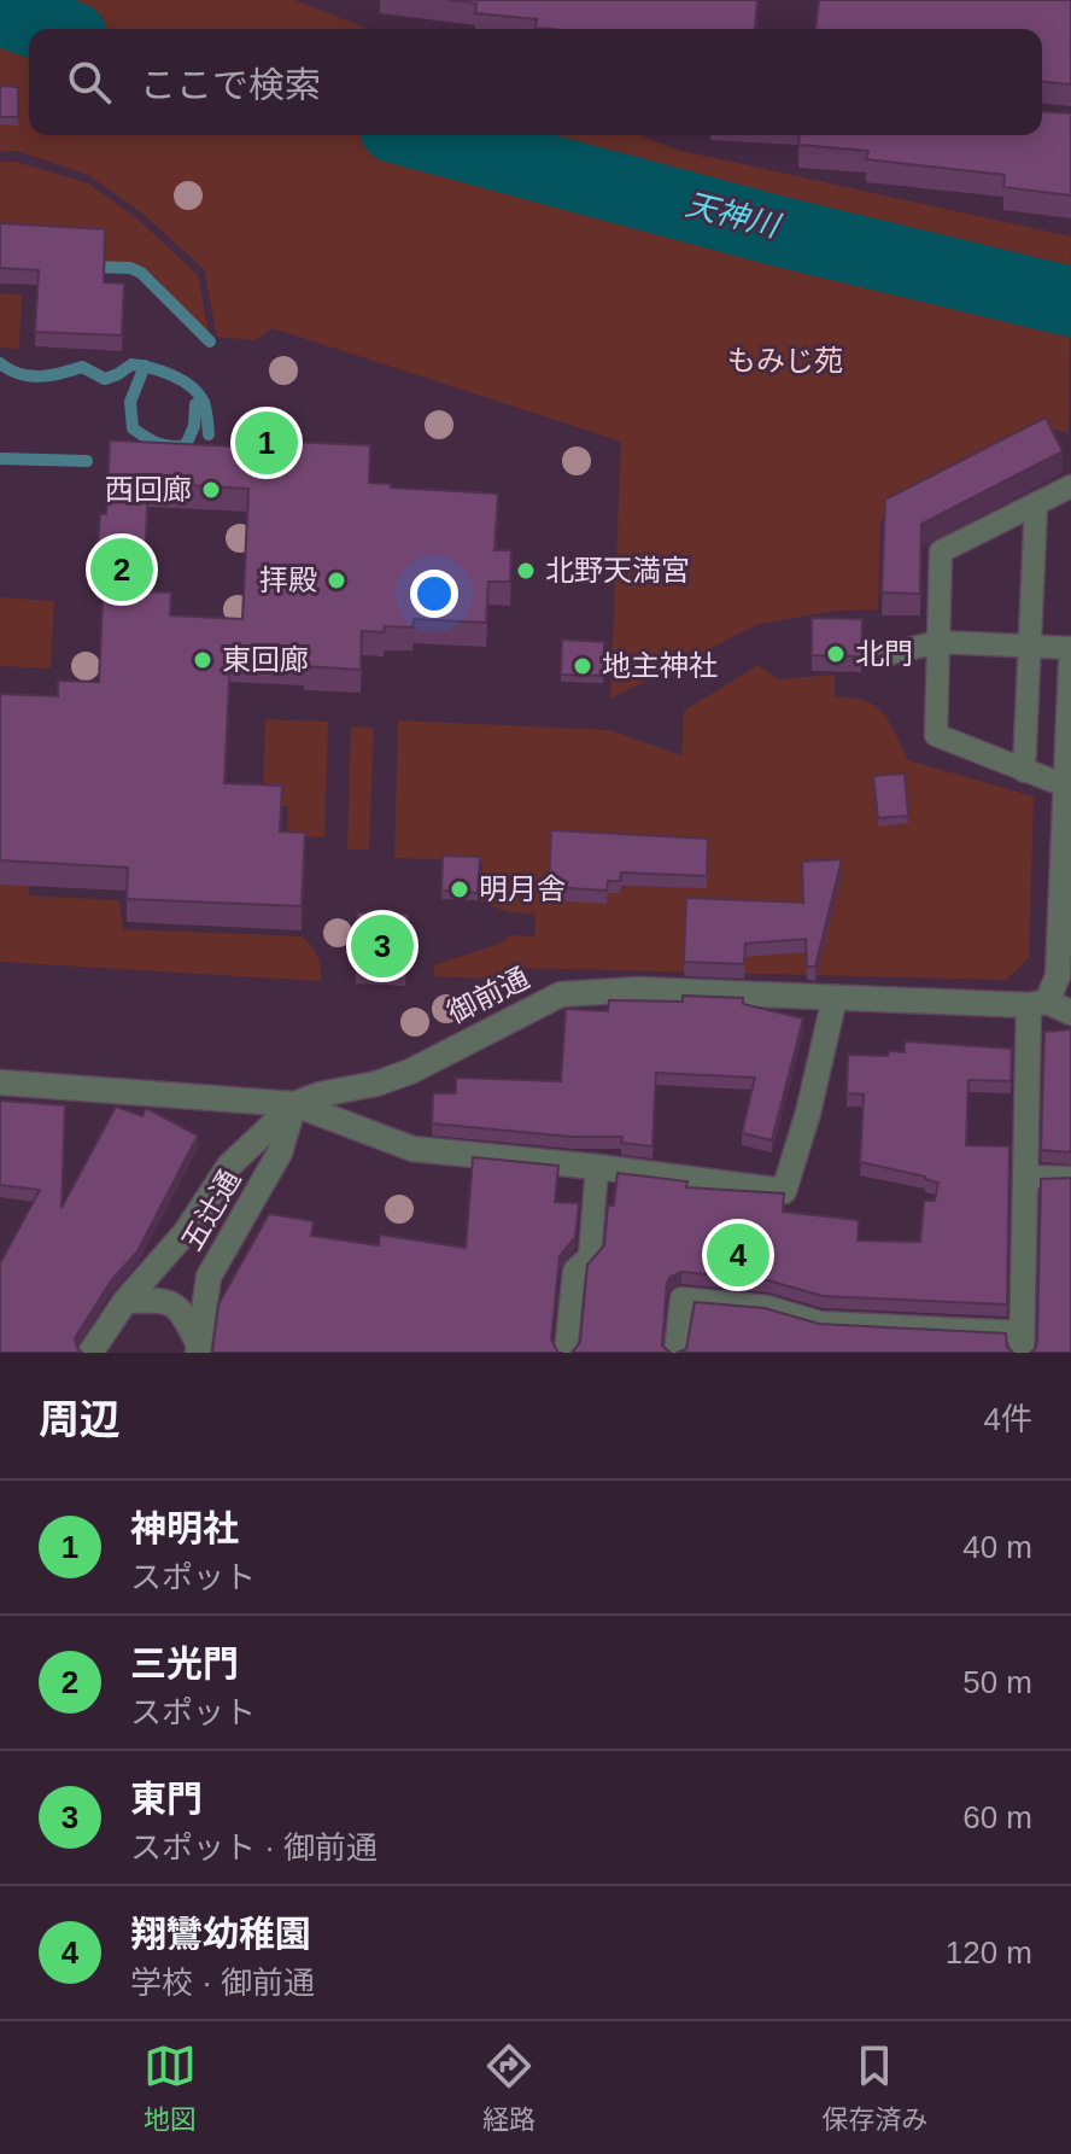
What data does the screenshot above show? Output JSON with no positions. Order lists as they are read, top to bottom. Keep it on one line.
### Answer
{"streets":{"street":["御前通","五辻通"]},"crossings":[["御前通","五辻通"]],"water":["天神川"],"parks":["もみじ苑"],"places":["西回廊","北野天満宮","拝殿","北門","東回廊","地主神社","明月舎"],"page":{"search":"ここで検索","pins":["1","2","3","4"],"heading":["周辺","4件"],"list":[{"mark":"1","name":"神明社","note":"スポット","value":"40 m"},{"mark":"2","name":"三光門","note":"スポット","value":"50 m"},{"mark":"3","name":"東門","note":"スポット · 御前通","value":"60 m"},{"mark":"4","name":"翔鸞幼稚園","note":"学校 · 御前通","value":"120 m"}],"nav":["地図","経路","保存済み"]}}
